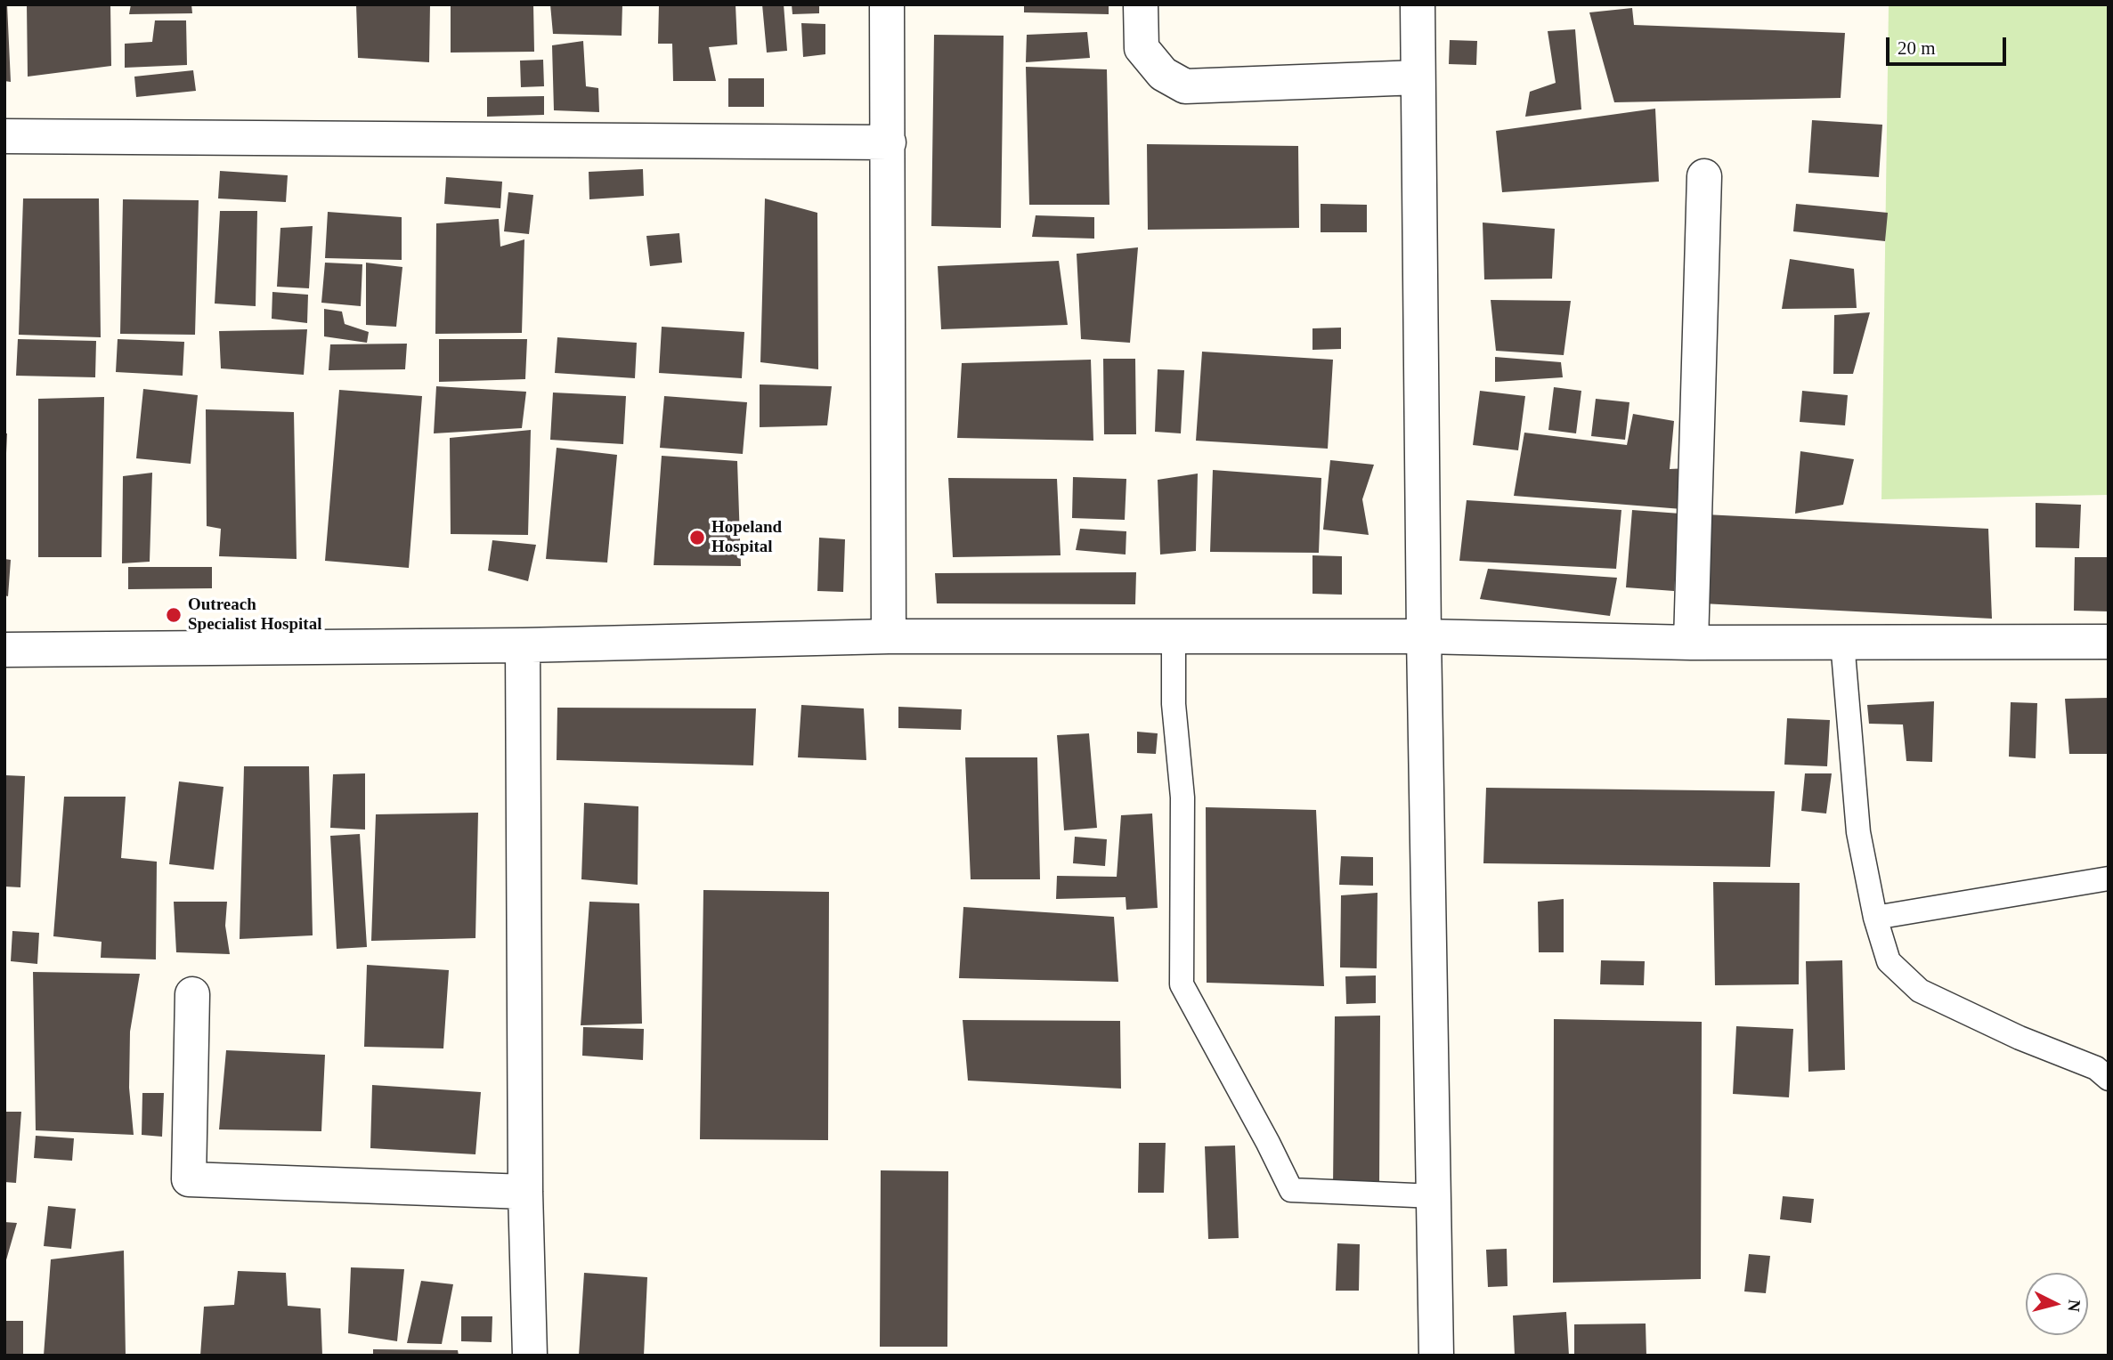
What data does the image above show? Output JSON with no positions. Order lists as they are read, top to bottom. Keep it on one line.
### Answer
{"places":["Hopeland Hospital","Outreach Specialist Hospital"],"scale_bar":"20 m","north":"right"}
